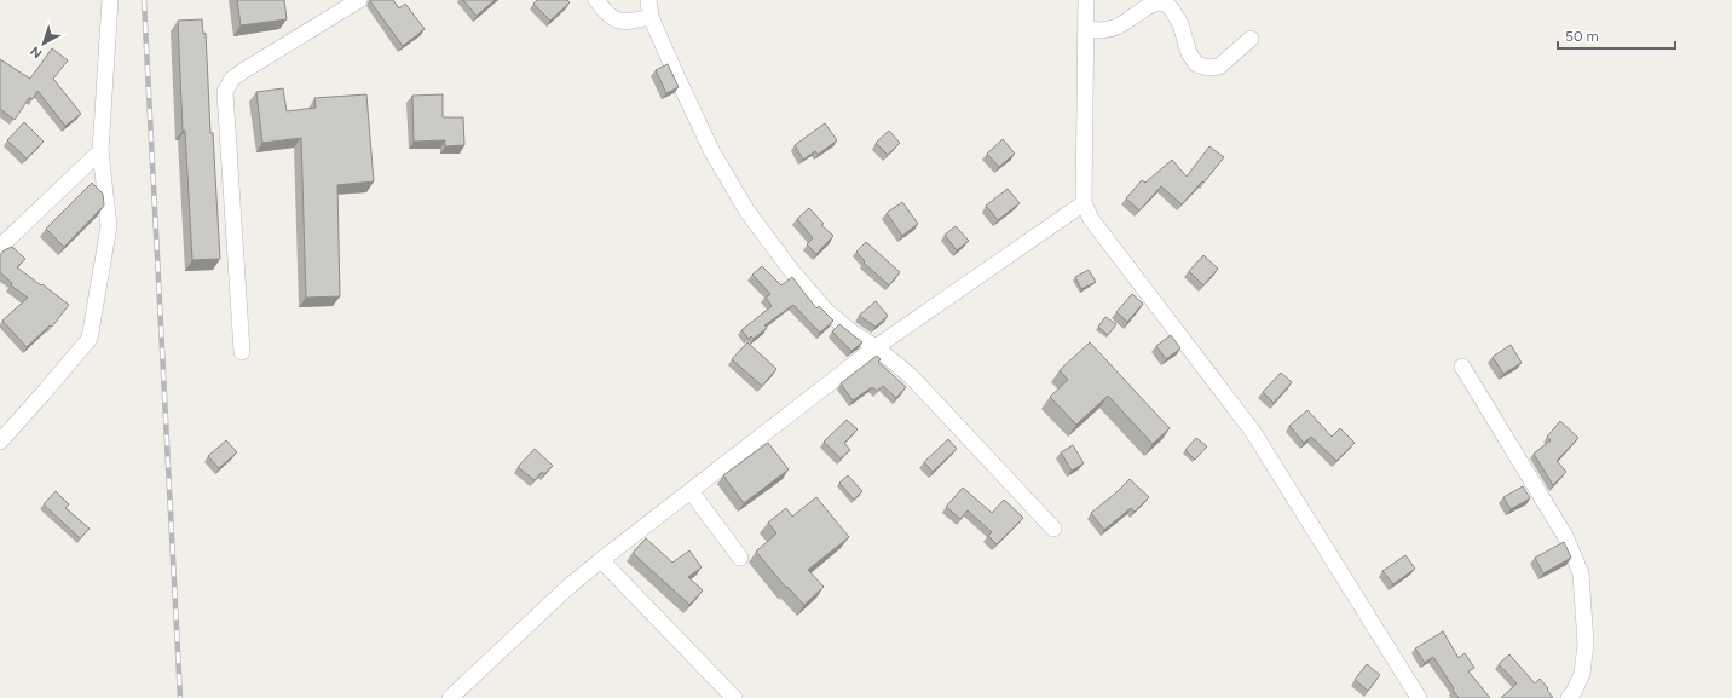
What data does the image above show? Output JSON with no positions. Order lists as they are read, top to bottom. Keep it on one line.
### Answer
{"scale_bar":"50 m","north":"bottom left"}
